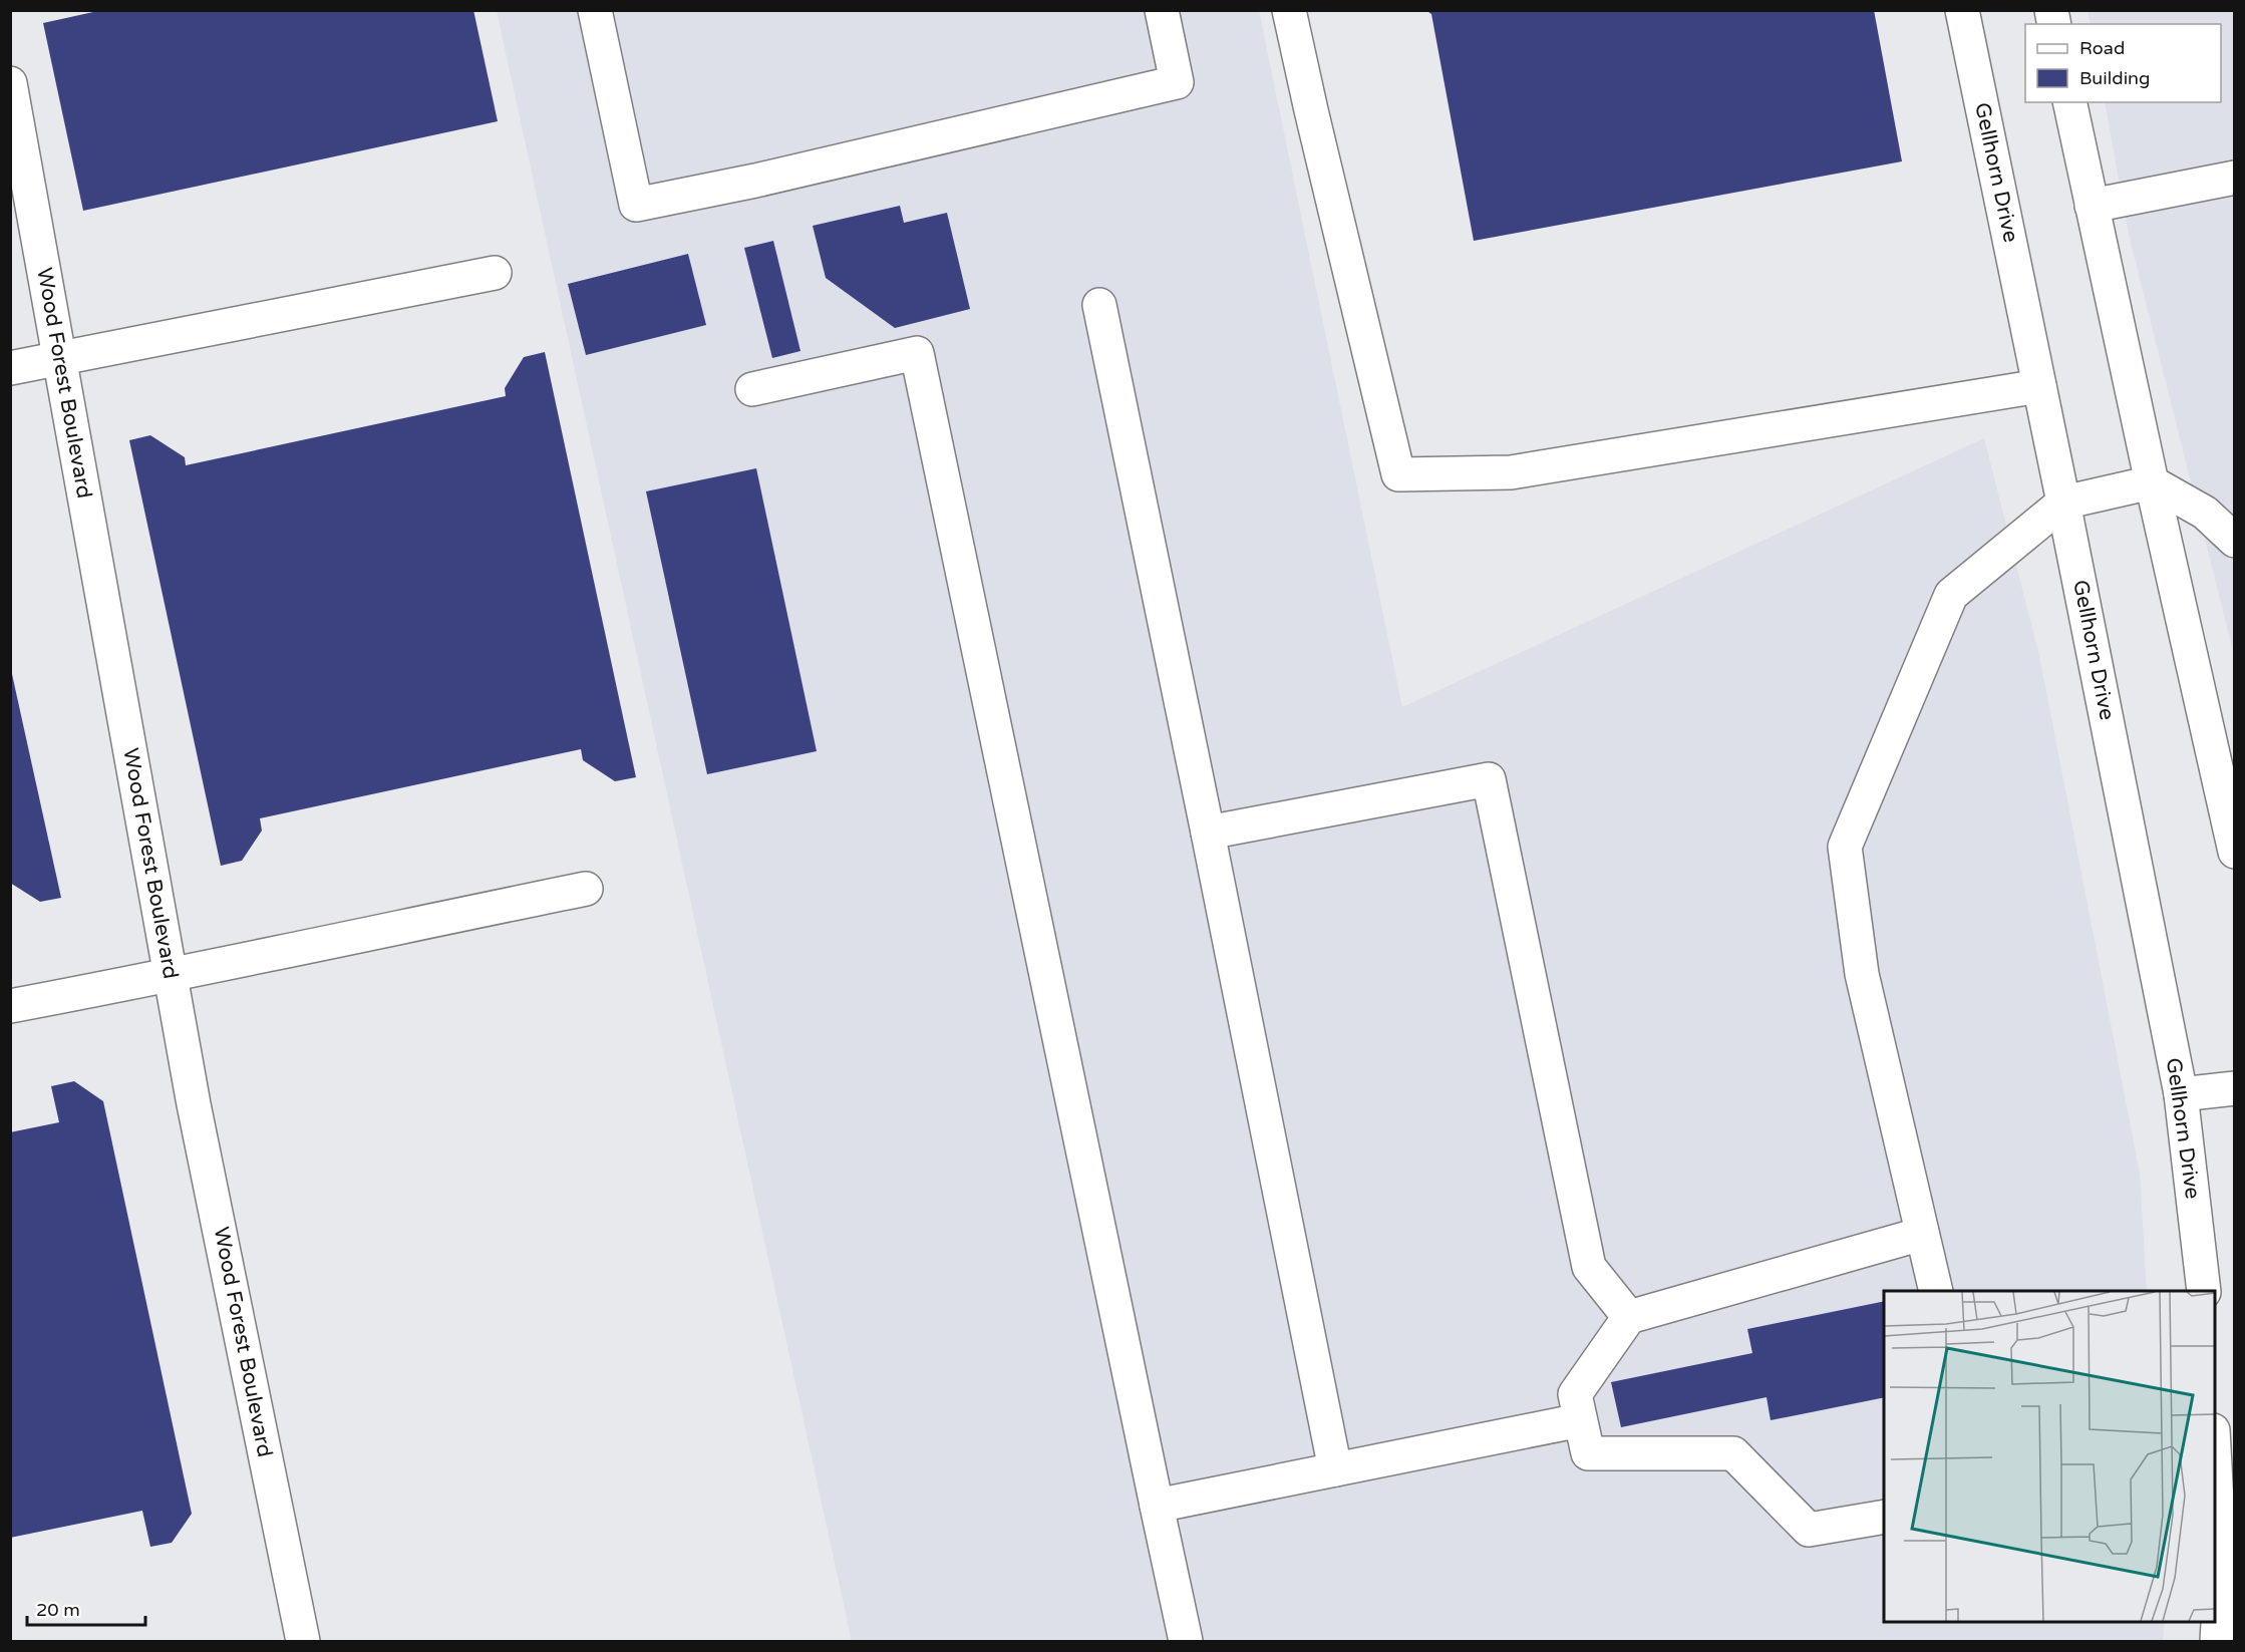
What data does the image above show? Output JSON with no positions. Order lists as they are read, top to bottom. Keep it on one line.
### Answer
{"streets":{"main road":["Gellhorn Drive","Wood Forest Boulevard"]},"legend":["Road","Building"],"scale_bar":"20 m"}
